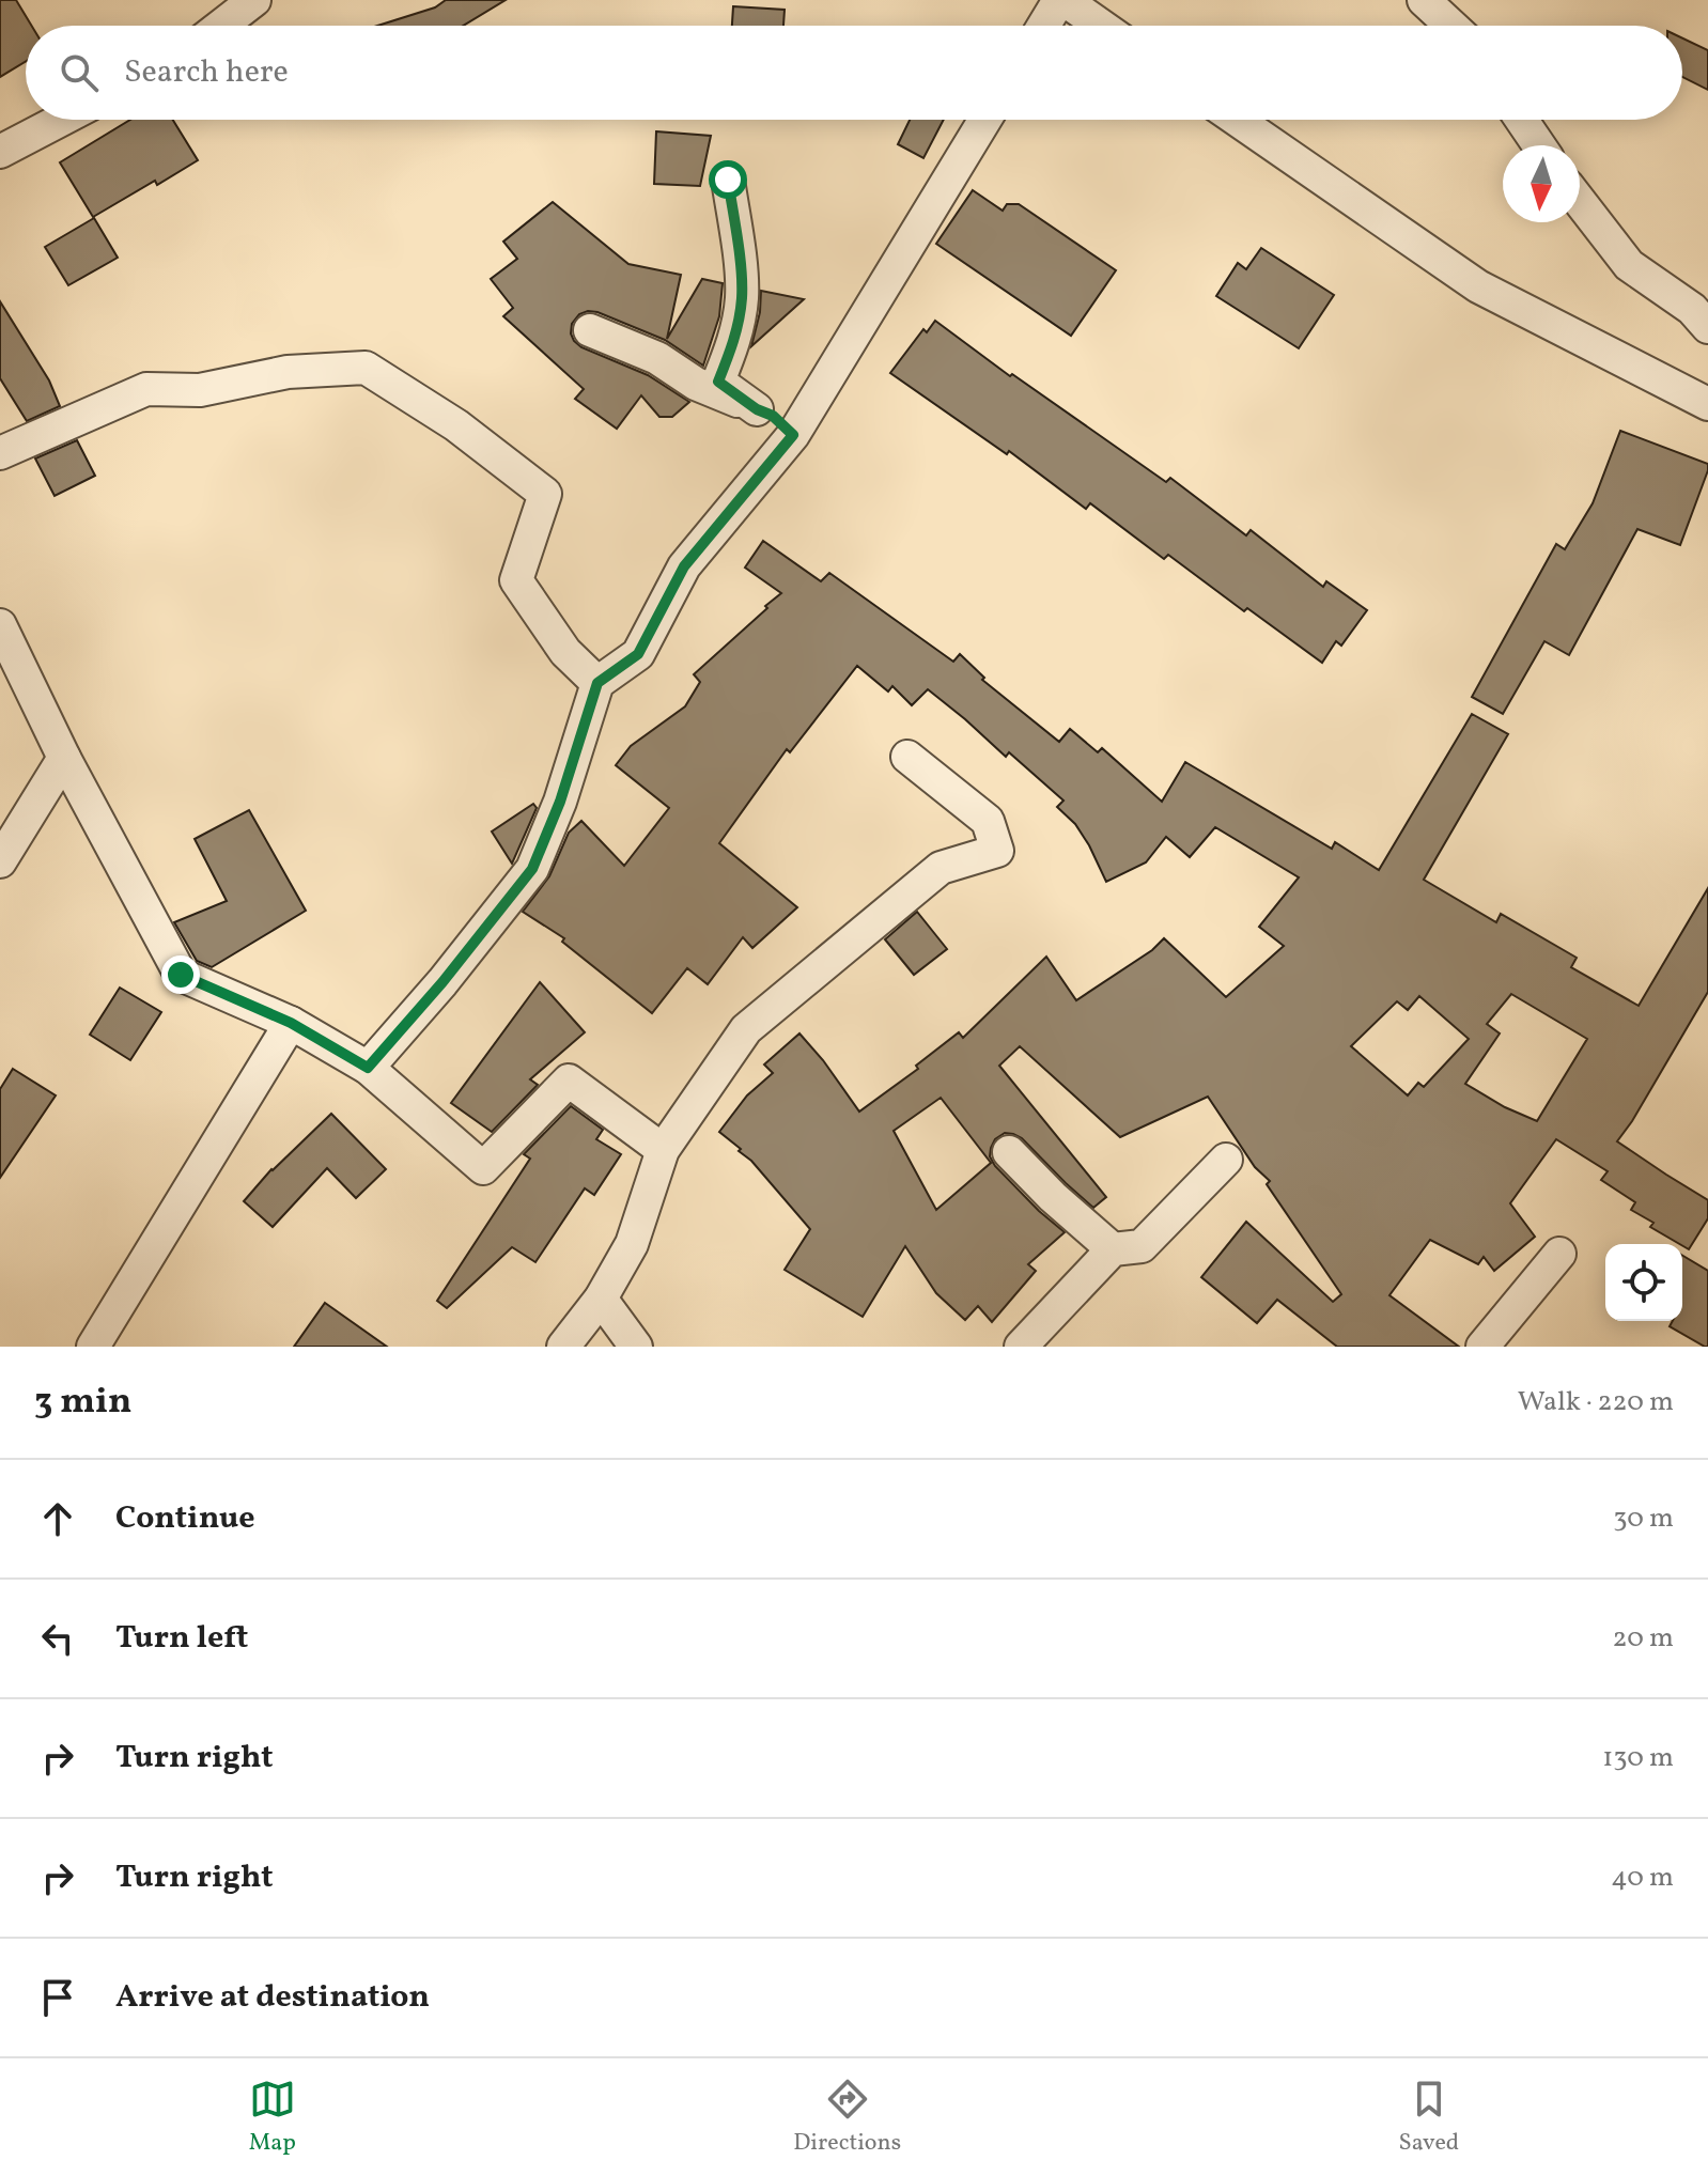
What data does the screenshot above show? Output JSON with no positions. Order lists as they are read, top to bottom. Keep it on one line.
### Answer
{"north":"bottom","page":{"search":"Search here","heading":["3 min","Walk · 220 m"],"list":[["Continue","30 m"],["Turn left","20 m"],["Turn right","130 m"],["Turn right","40 m"],"Arrive at destination"],"nav":["Map","Directions","Saved"]}}
